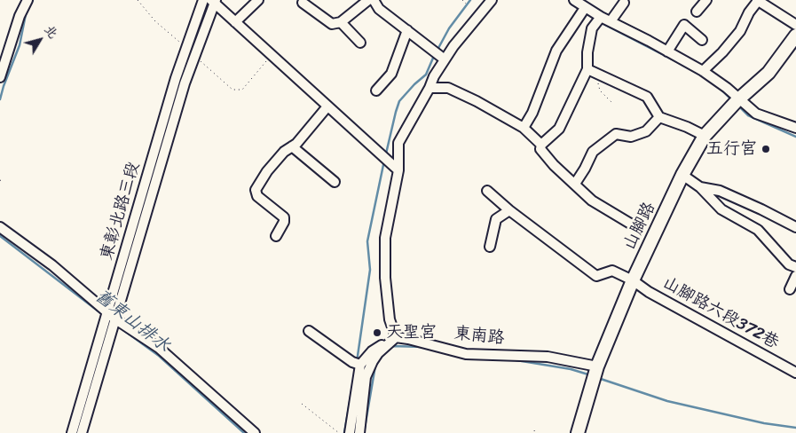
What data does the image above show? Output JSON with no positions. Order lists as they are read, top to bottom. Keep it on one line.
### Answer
{"streets":{"main road":["山腳路"],"street":["東彰北路三段","山腳路六段372巷","東南路"]},"crossings":[["山腳路","山腳路六段372巷"],["山腳路","東南路"]],"water":["舊東山排水"],"places":["五行宮","天聖宮"],"north":"top right"}
